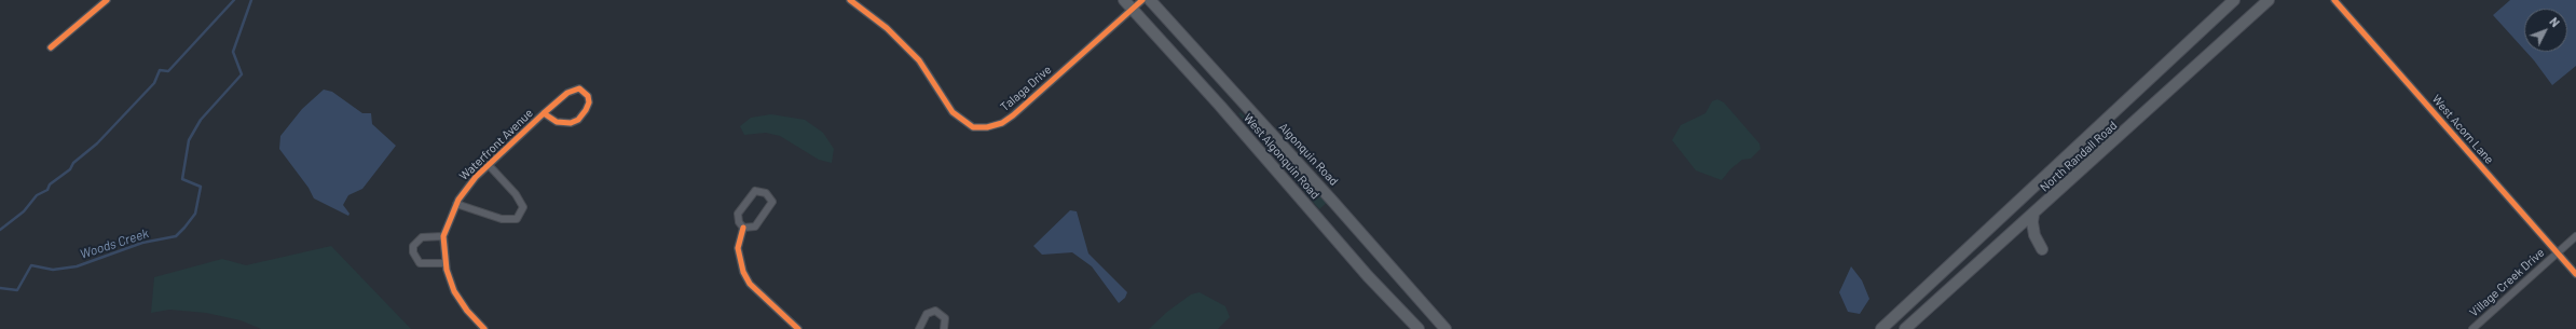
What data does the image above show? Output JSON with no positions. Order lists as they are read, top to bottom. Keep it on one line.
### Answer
{"streets":{"main road":["Algonquin Road","West Algonquin Road","North Randall Road"],"street":["Talaga Drive","West Acorn Lane","Waterfront Avenue","Village Creek Drive"]},"crossings":[["Talaga Drive","West Algonquin Road"],["West Acorn Lane","Village Creek Drive"]],"water":["Woods Creek"],"north":"top right"}
